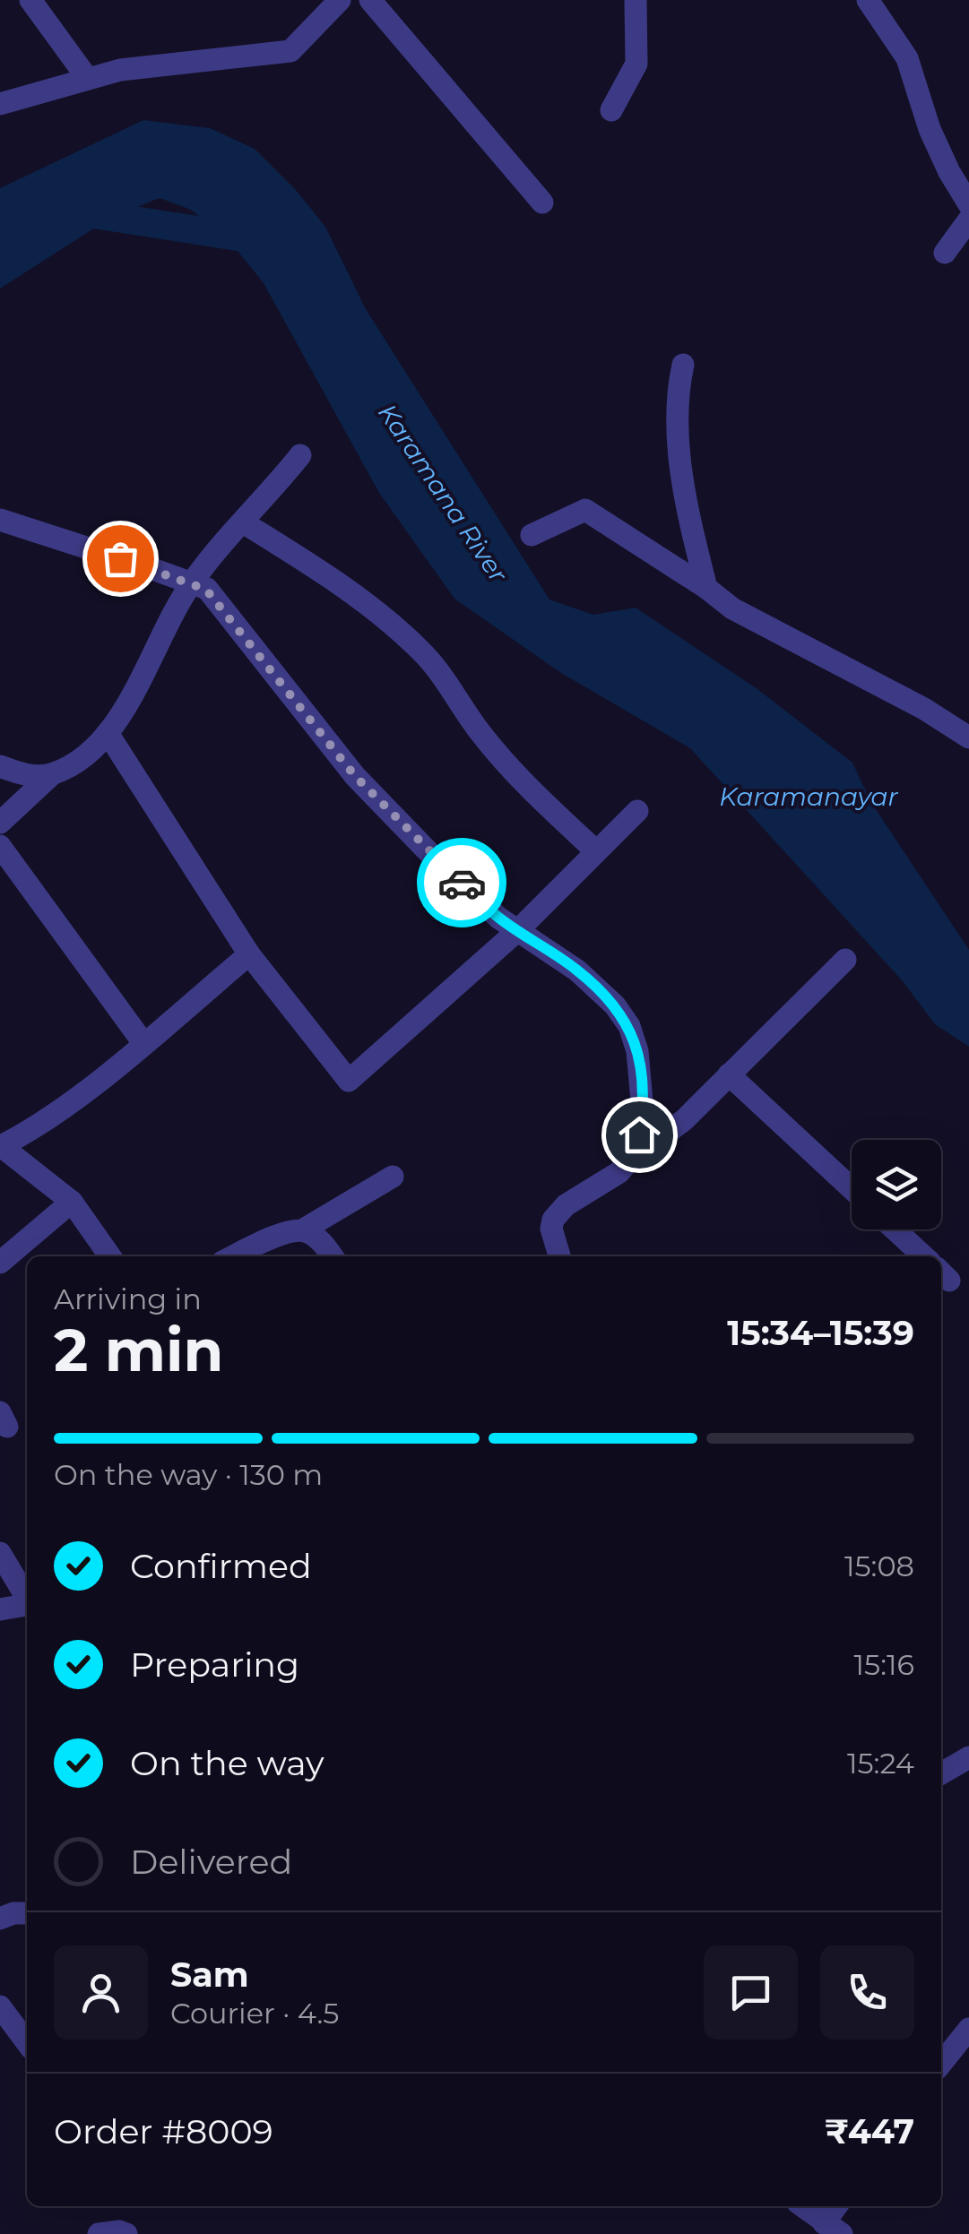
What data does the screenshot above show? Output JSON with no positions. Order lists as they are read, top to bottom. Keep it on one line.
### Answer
{"water":["Karamana River","Karamanayar"],"page":{"heading":["2 min","Arriving in","15:34–15:39"],"panel":["Sam","Courier · 4.5","Order #8009","₹447"],"bar":"On the way · 130 m","list":[["Confirmed","15:08"],["Preparing","15:16"],["On the way","15:24"],"Delivered"]}}
